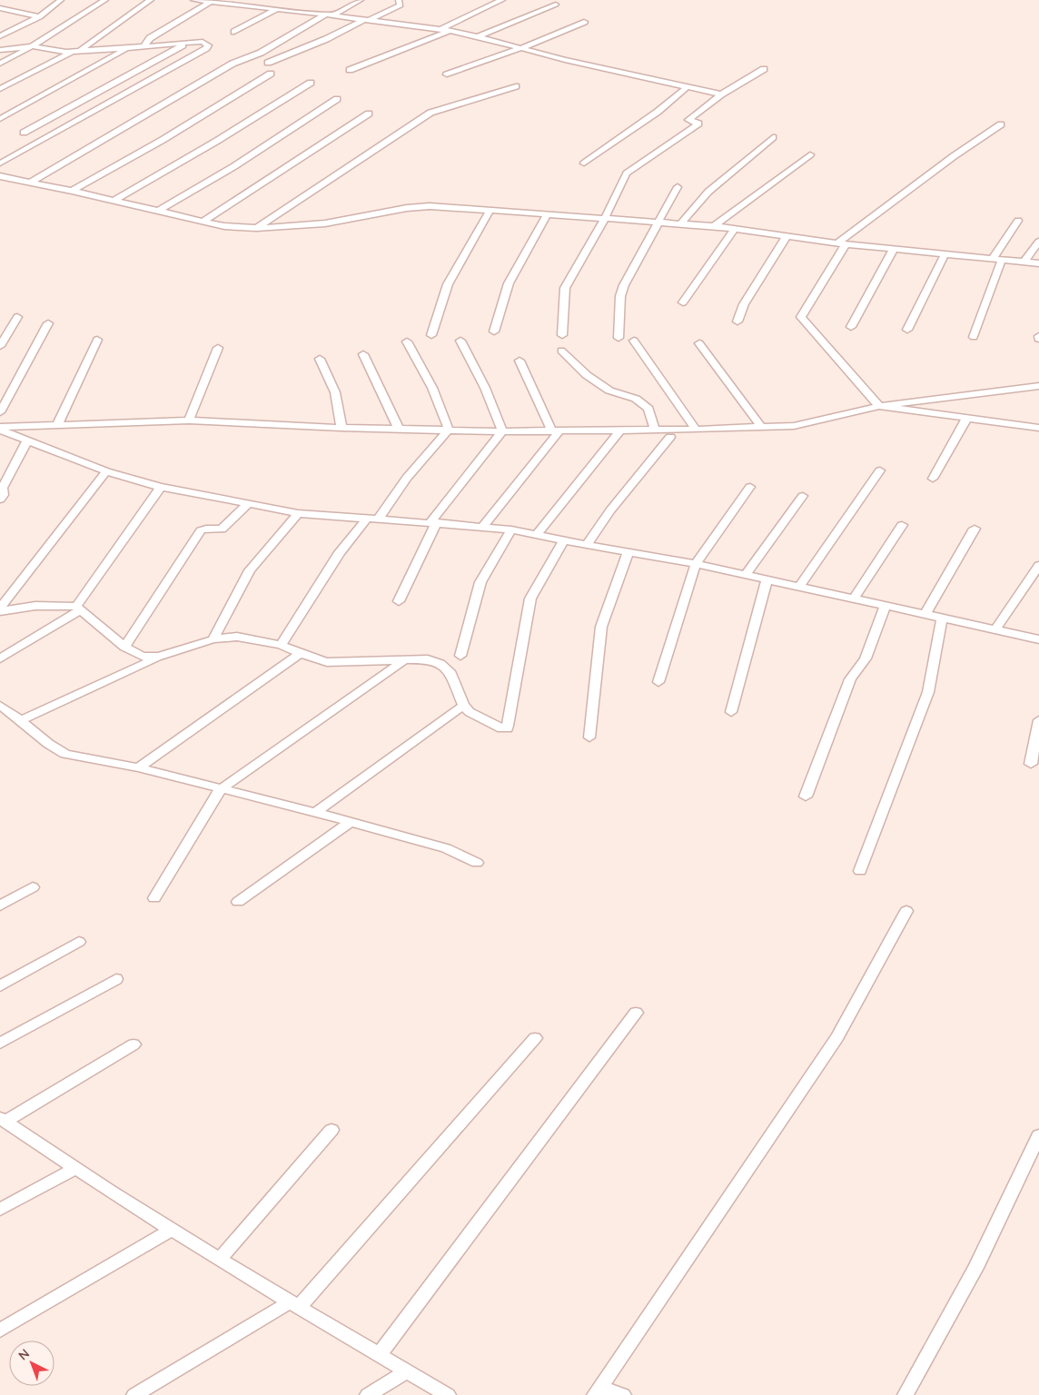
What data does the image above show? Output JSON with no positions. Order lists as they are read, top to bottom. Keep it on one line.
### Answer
{"north":"top left"}
